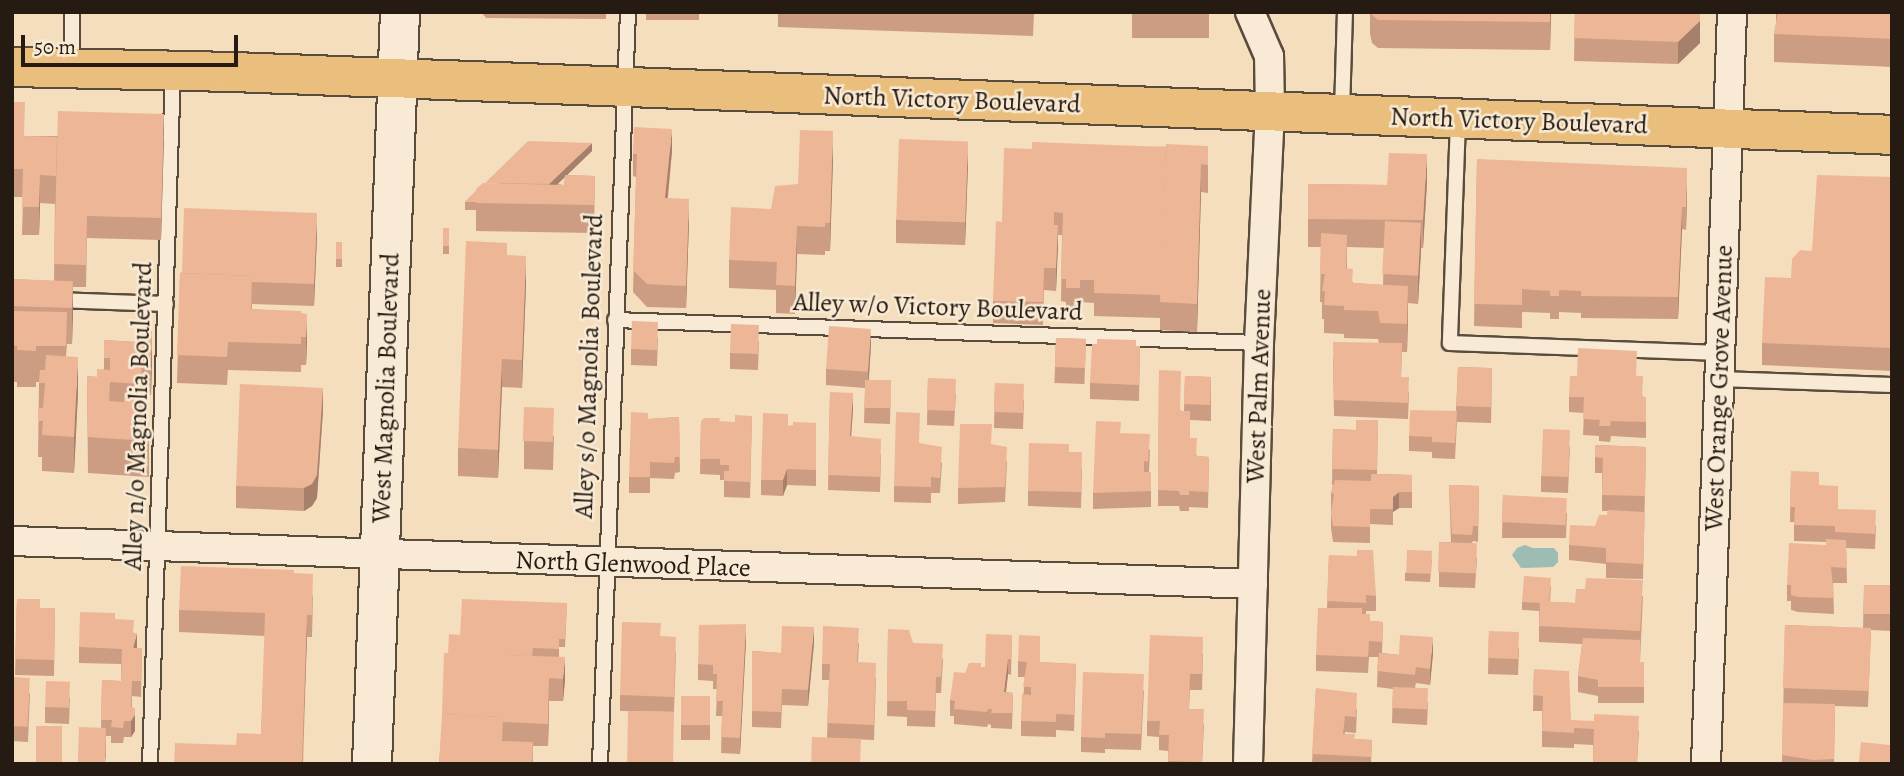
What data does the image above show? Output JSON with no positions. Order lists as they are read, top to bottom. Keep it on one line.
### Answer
{"streets":{"main road":["North Victory Boulevard","West Magnolia Boulevard"],"street":["West Palm Avenue","West Orange Grove Avenue","North Glenwood Place"],"lane":["Alley w/o Victory Boulevard","Alley s/o Magnolia Boulevard","Alley n/o Magnolia Boulevard"]},"crossings":[["North Victory Boulevard","Alley s/o Magnolia Boulevard"],["North Victory Boulevard","West Palm Avenue"],["North Victory Boulevard","West Magnolia Boulevard"],["North Victory Boulevard","West Orange Grove Avenue"],["North Victory Boulevard","Alley n/o Magnolia Boulevard"],["Alley w/o Victory Boulevard","Alley s/o Magnolia Boulevard"],["Alley w/o Victory Boulevard","West Palm Avenue"],["Alley s/o Magnolia Boulevard","North Glenwood Place"],["West Palm Avenue","North Glenwood Place"],["West Magnolia Boulevard","North Glenwood Place"],["Alley n/o Magnolia Boulevard","North Glenwood Place"]],"scale_bar":"50 m"}
